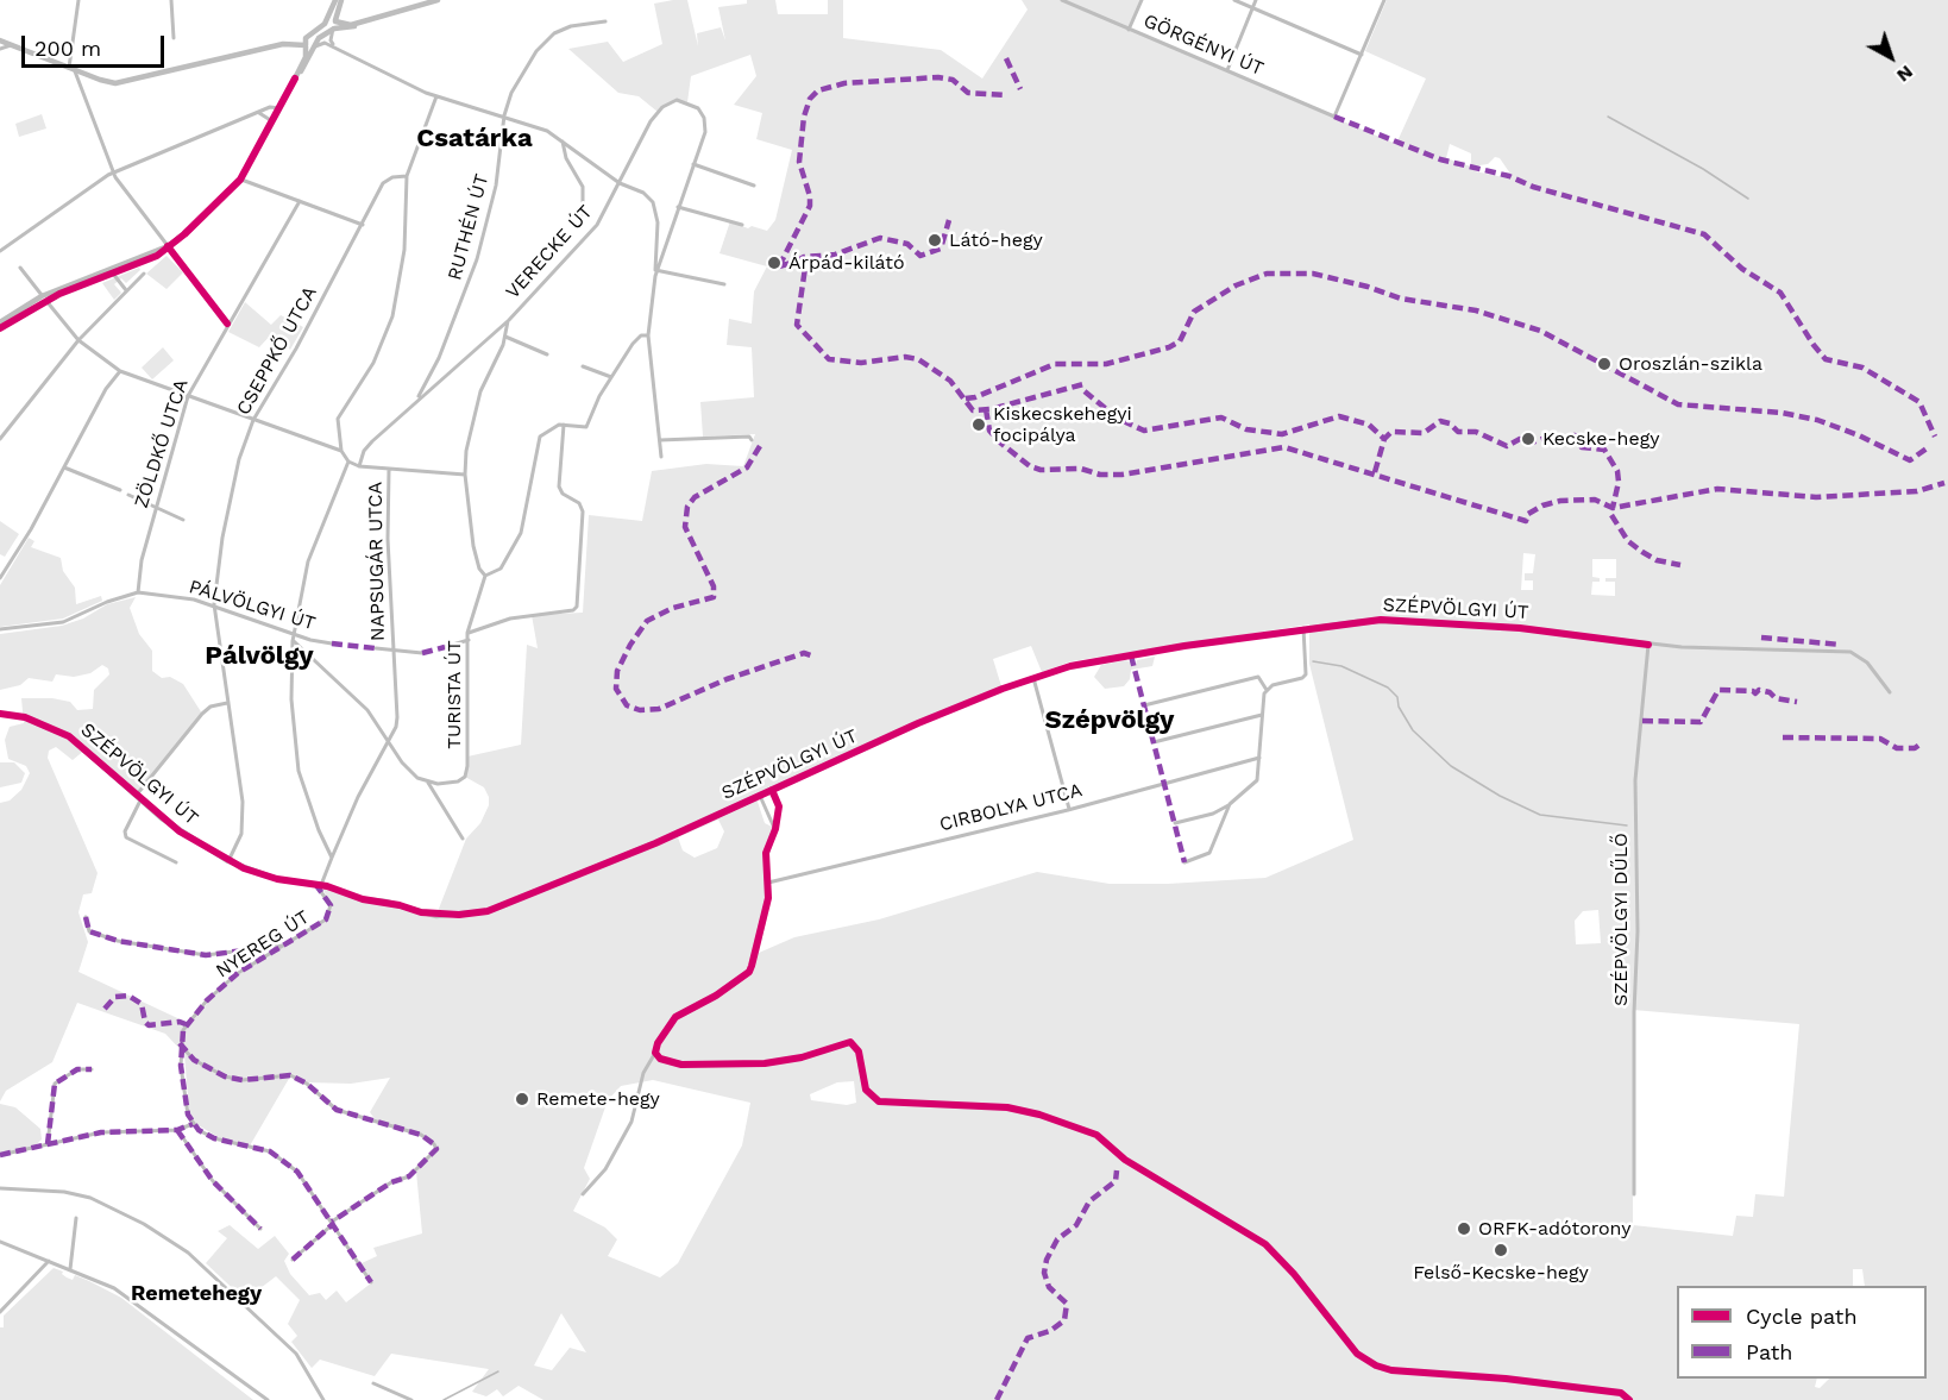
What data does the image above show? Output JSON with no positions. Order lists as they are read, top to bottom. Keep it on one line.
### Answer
{"streets":{"street":["GÖRGÉNYI ÚT","RUTHÉN ÚT","VERECKE ÚT","CSEPPKŐ UTCA","ZÖLDKŐ UTCA","NAPSUGÁR UTCA","PÁLVÖLGYI ÚT","SZÉPVÖLGYI ÚT","TURISTA ÚT","CIRBOLYA UTCA","SZÉPVÖLGYI DŰLŐ","NYEREG ÚT"]},"crossings":[["RUTHÉN ÚT","VERECKE ÚT"],["CSEPPKŐ UTCA","PÁLVÖLGYI ÚT"],["CSEPPKŐ UTCA","SZÉPVÖLGYI ÚT"],["ZÖLDKŐ UTCA","PÁLVÖLGYI ÚT"],["NAPSUGÁR UTCA","SZÉPVÖLGYI ÚT"],["NAPSUGÁR UTCA","NYEREG ÚT"],["SZÉPVÖLGYI ÚT","SZÉPVÖLGYI DŰLŐ"],["SZÉPVÖLGYI ÚT","NYEREG ÚT"]],"districts":["Csatárka","Pálvölgy","Szépvölgy","Remetehegy"],"places":["Látó-hegy","Árpád-kilátó","Oroszlán-szikla","Kiskecskehegyi focipálya","Kecske-hegy","Remete-hegy","ORFK-adótorony","Felső-Kecske-hegy"],"legend":["Cycle path","Path"],"scale_bar":"200 m","north":"bottom right"}
